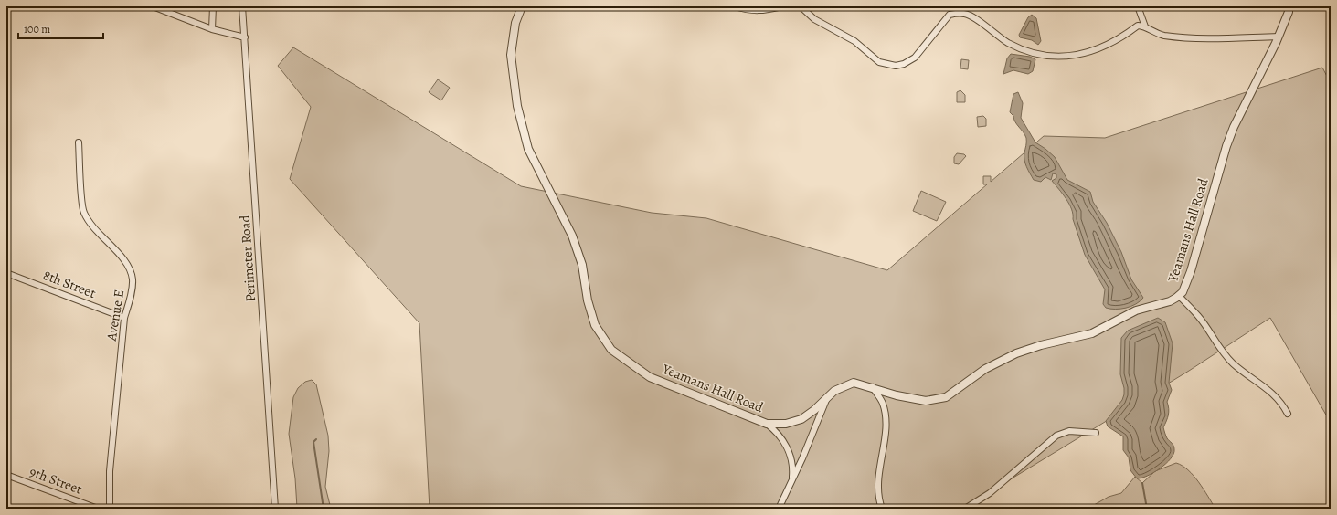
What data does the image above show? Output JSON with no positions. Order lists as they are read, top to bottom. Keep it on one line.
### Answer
{"streets":{"street":["Yeamans Hall Road","Perimeter Road","8th Street","Avenue E","9th Street"]},"crossings":[["8th Street","Avenue E"]],"scale_bar":"100 m"}
